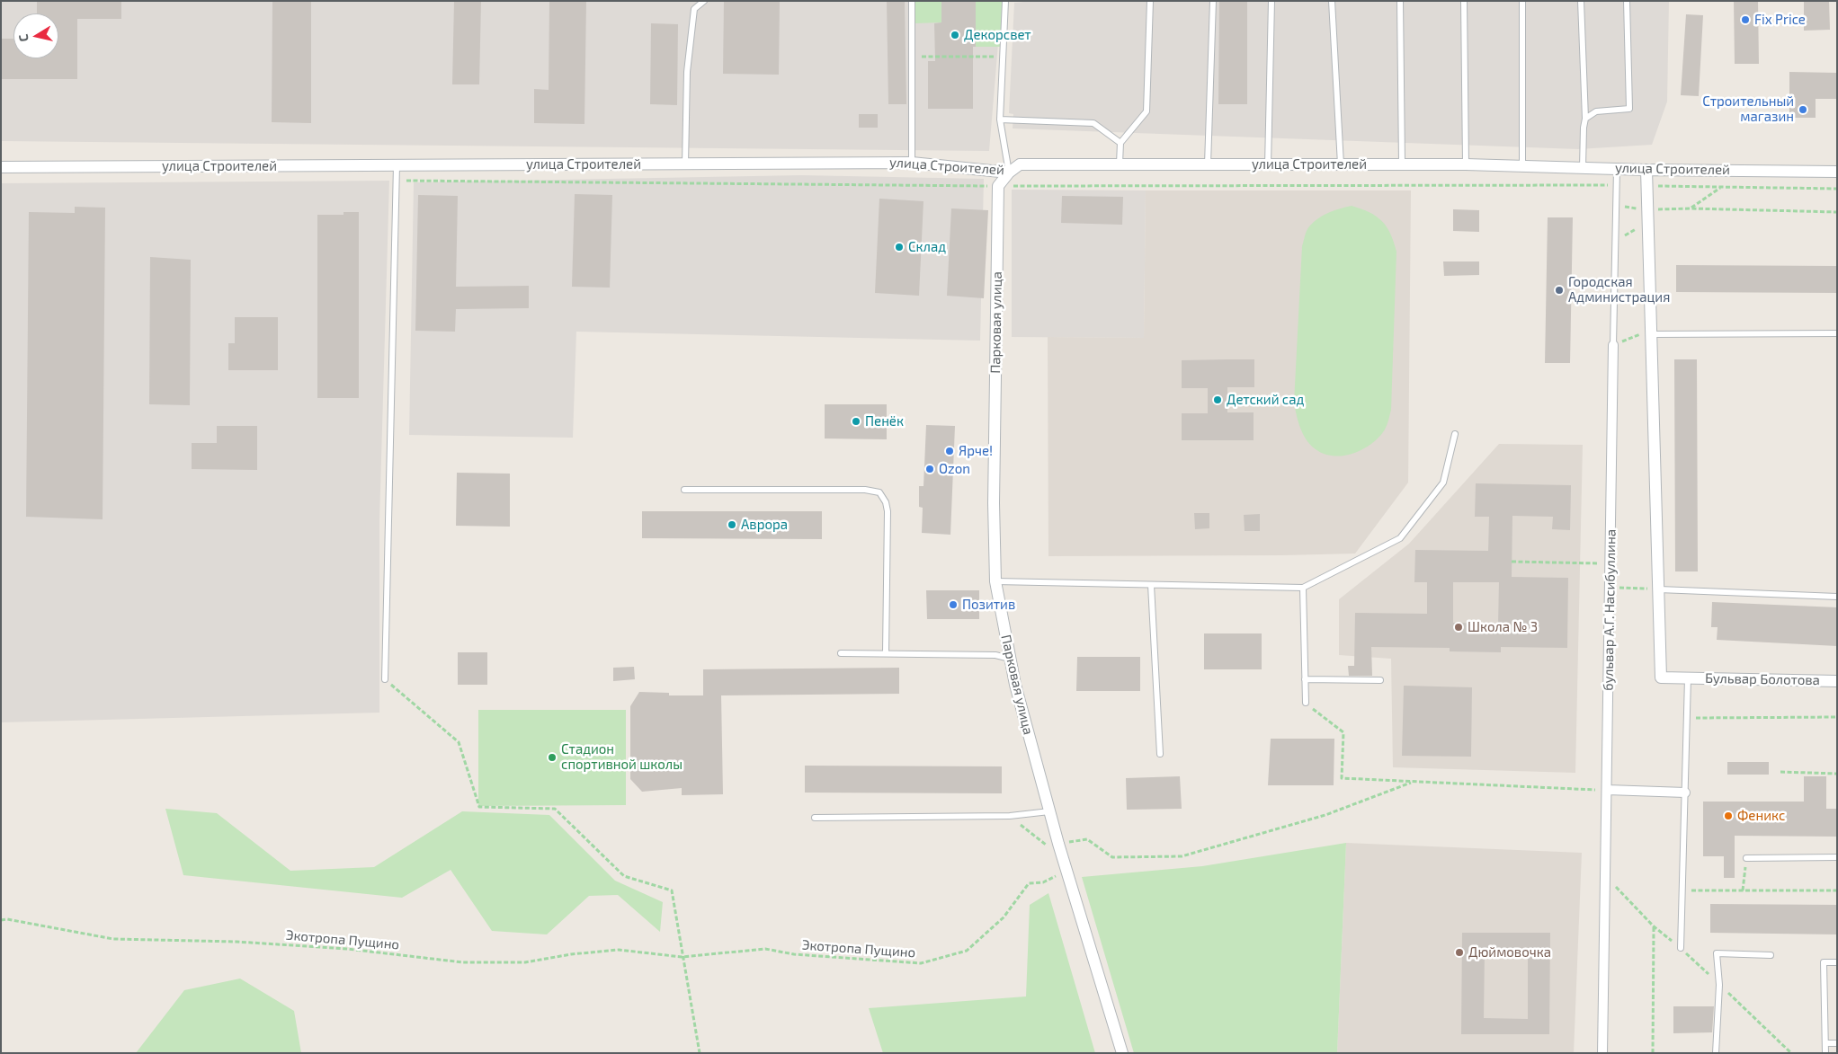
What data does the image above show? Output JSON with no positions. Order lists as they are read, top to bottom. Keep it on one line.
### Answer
{"streets":{"street":["улица Строителей","Парковая улица","бульвар А.Г. Насибуллина","Бульвар Болотова"],"path":["Экотропа Пущино"]},"crossings":[["улица Строителей","бульвар А.Г. Насибуллина"]],"places":["Fix Price","Декорсвет","Строительный магазин","Склад","Городская Администрация","Детский сад","Пенёк","Ярче!","Ozon","Аврора","Позитив","Школа № 3","Стадион спортивной школы","Феникс","Дюймовочка"],"north":"left"}
